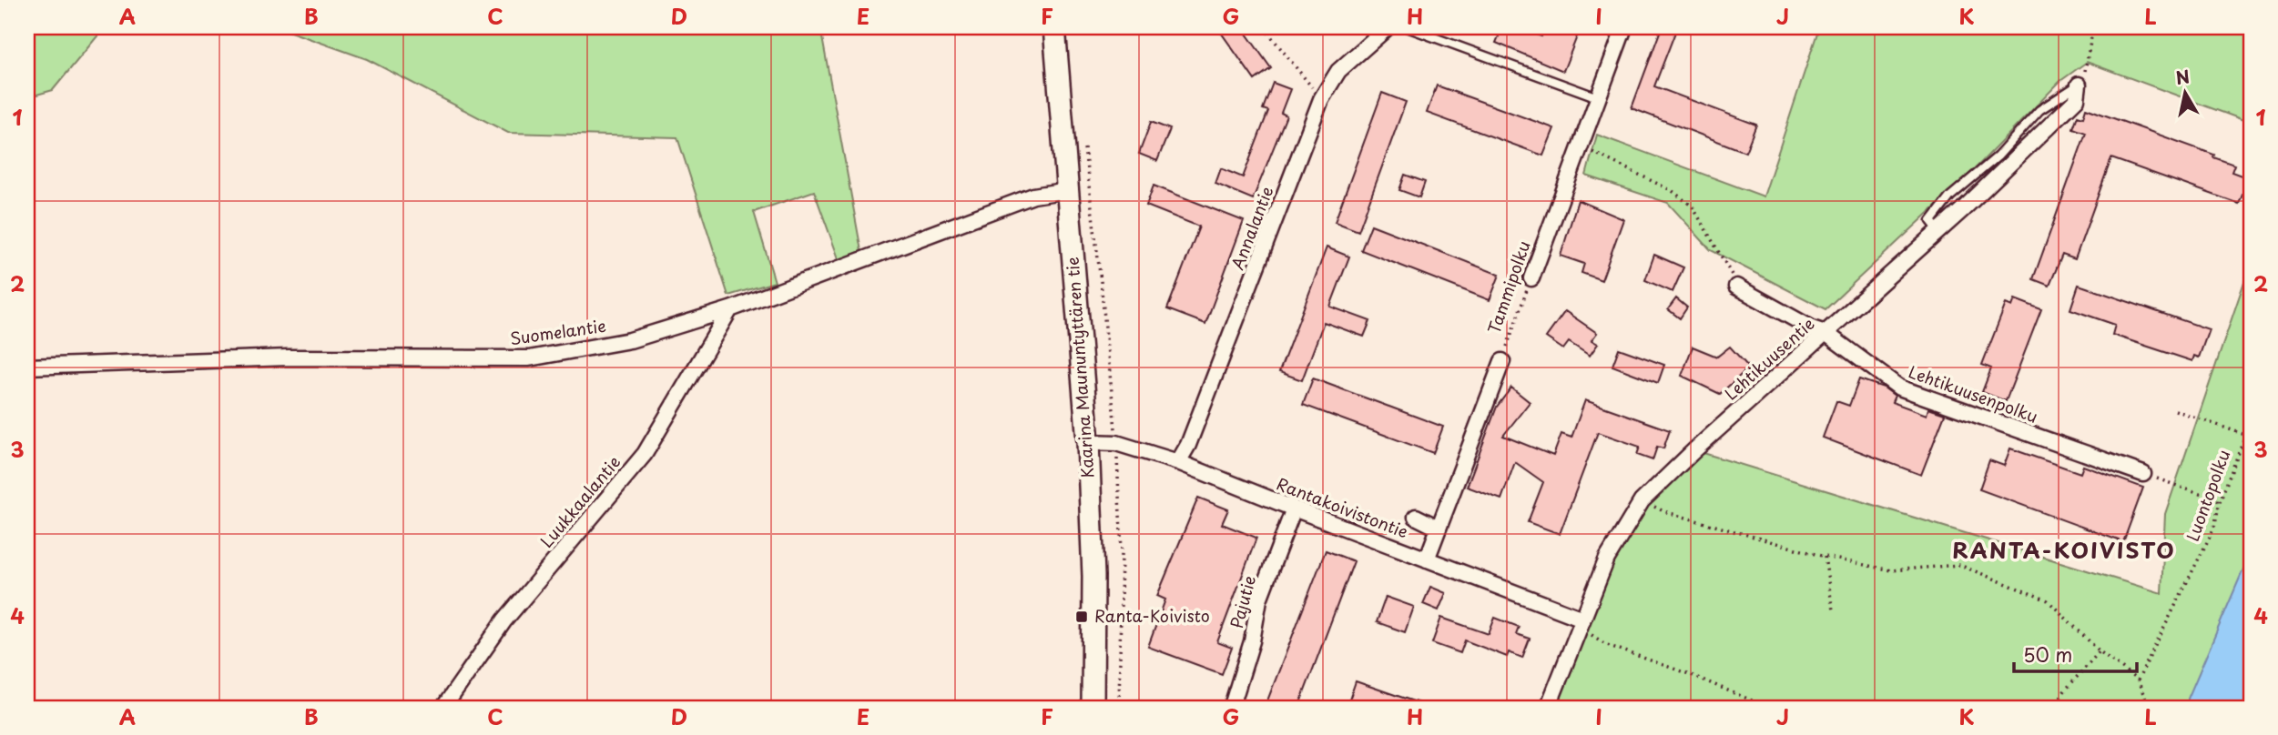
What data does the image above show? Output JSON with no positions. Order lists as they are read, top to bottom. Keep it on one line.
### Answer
{"streets":{"main road":["Kaarina Maununtyttären tie"],"street":["Annalantie","Tammipolku","Suomelantie","Lehtikuusentie","Lehtikuusenpolku","Luukkaalantie","Rantakoivistontie","Pajutie"],"path":["Luontopolku"]},"crossings":[["Annalantie","Rantakoivistontie"],["Suomelantie","Kaarina Maununtyttären tie"],["Suomelantie","Luukkaalantie"],["Lehtikuusentie","Lehtikuusenpolku"],["Lehtikuusentie","Rantakoivistontie"],["Kaarina Maununtyttären tie","Rantakoivistontie"],["Rantakoivistontie","Pajutie"]],"districts":["RANTA-KOIVISTO"],"places":{"transit":["Ranta-Koivisto"]},"scale_bar":"50 m","north":"top","grid":{"columns":["A","B","C","D","E","F","G","H","I","J","K","L"],"rows":["1","2","3","4"]}}
